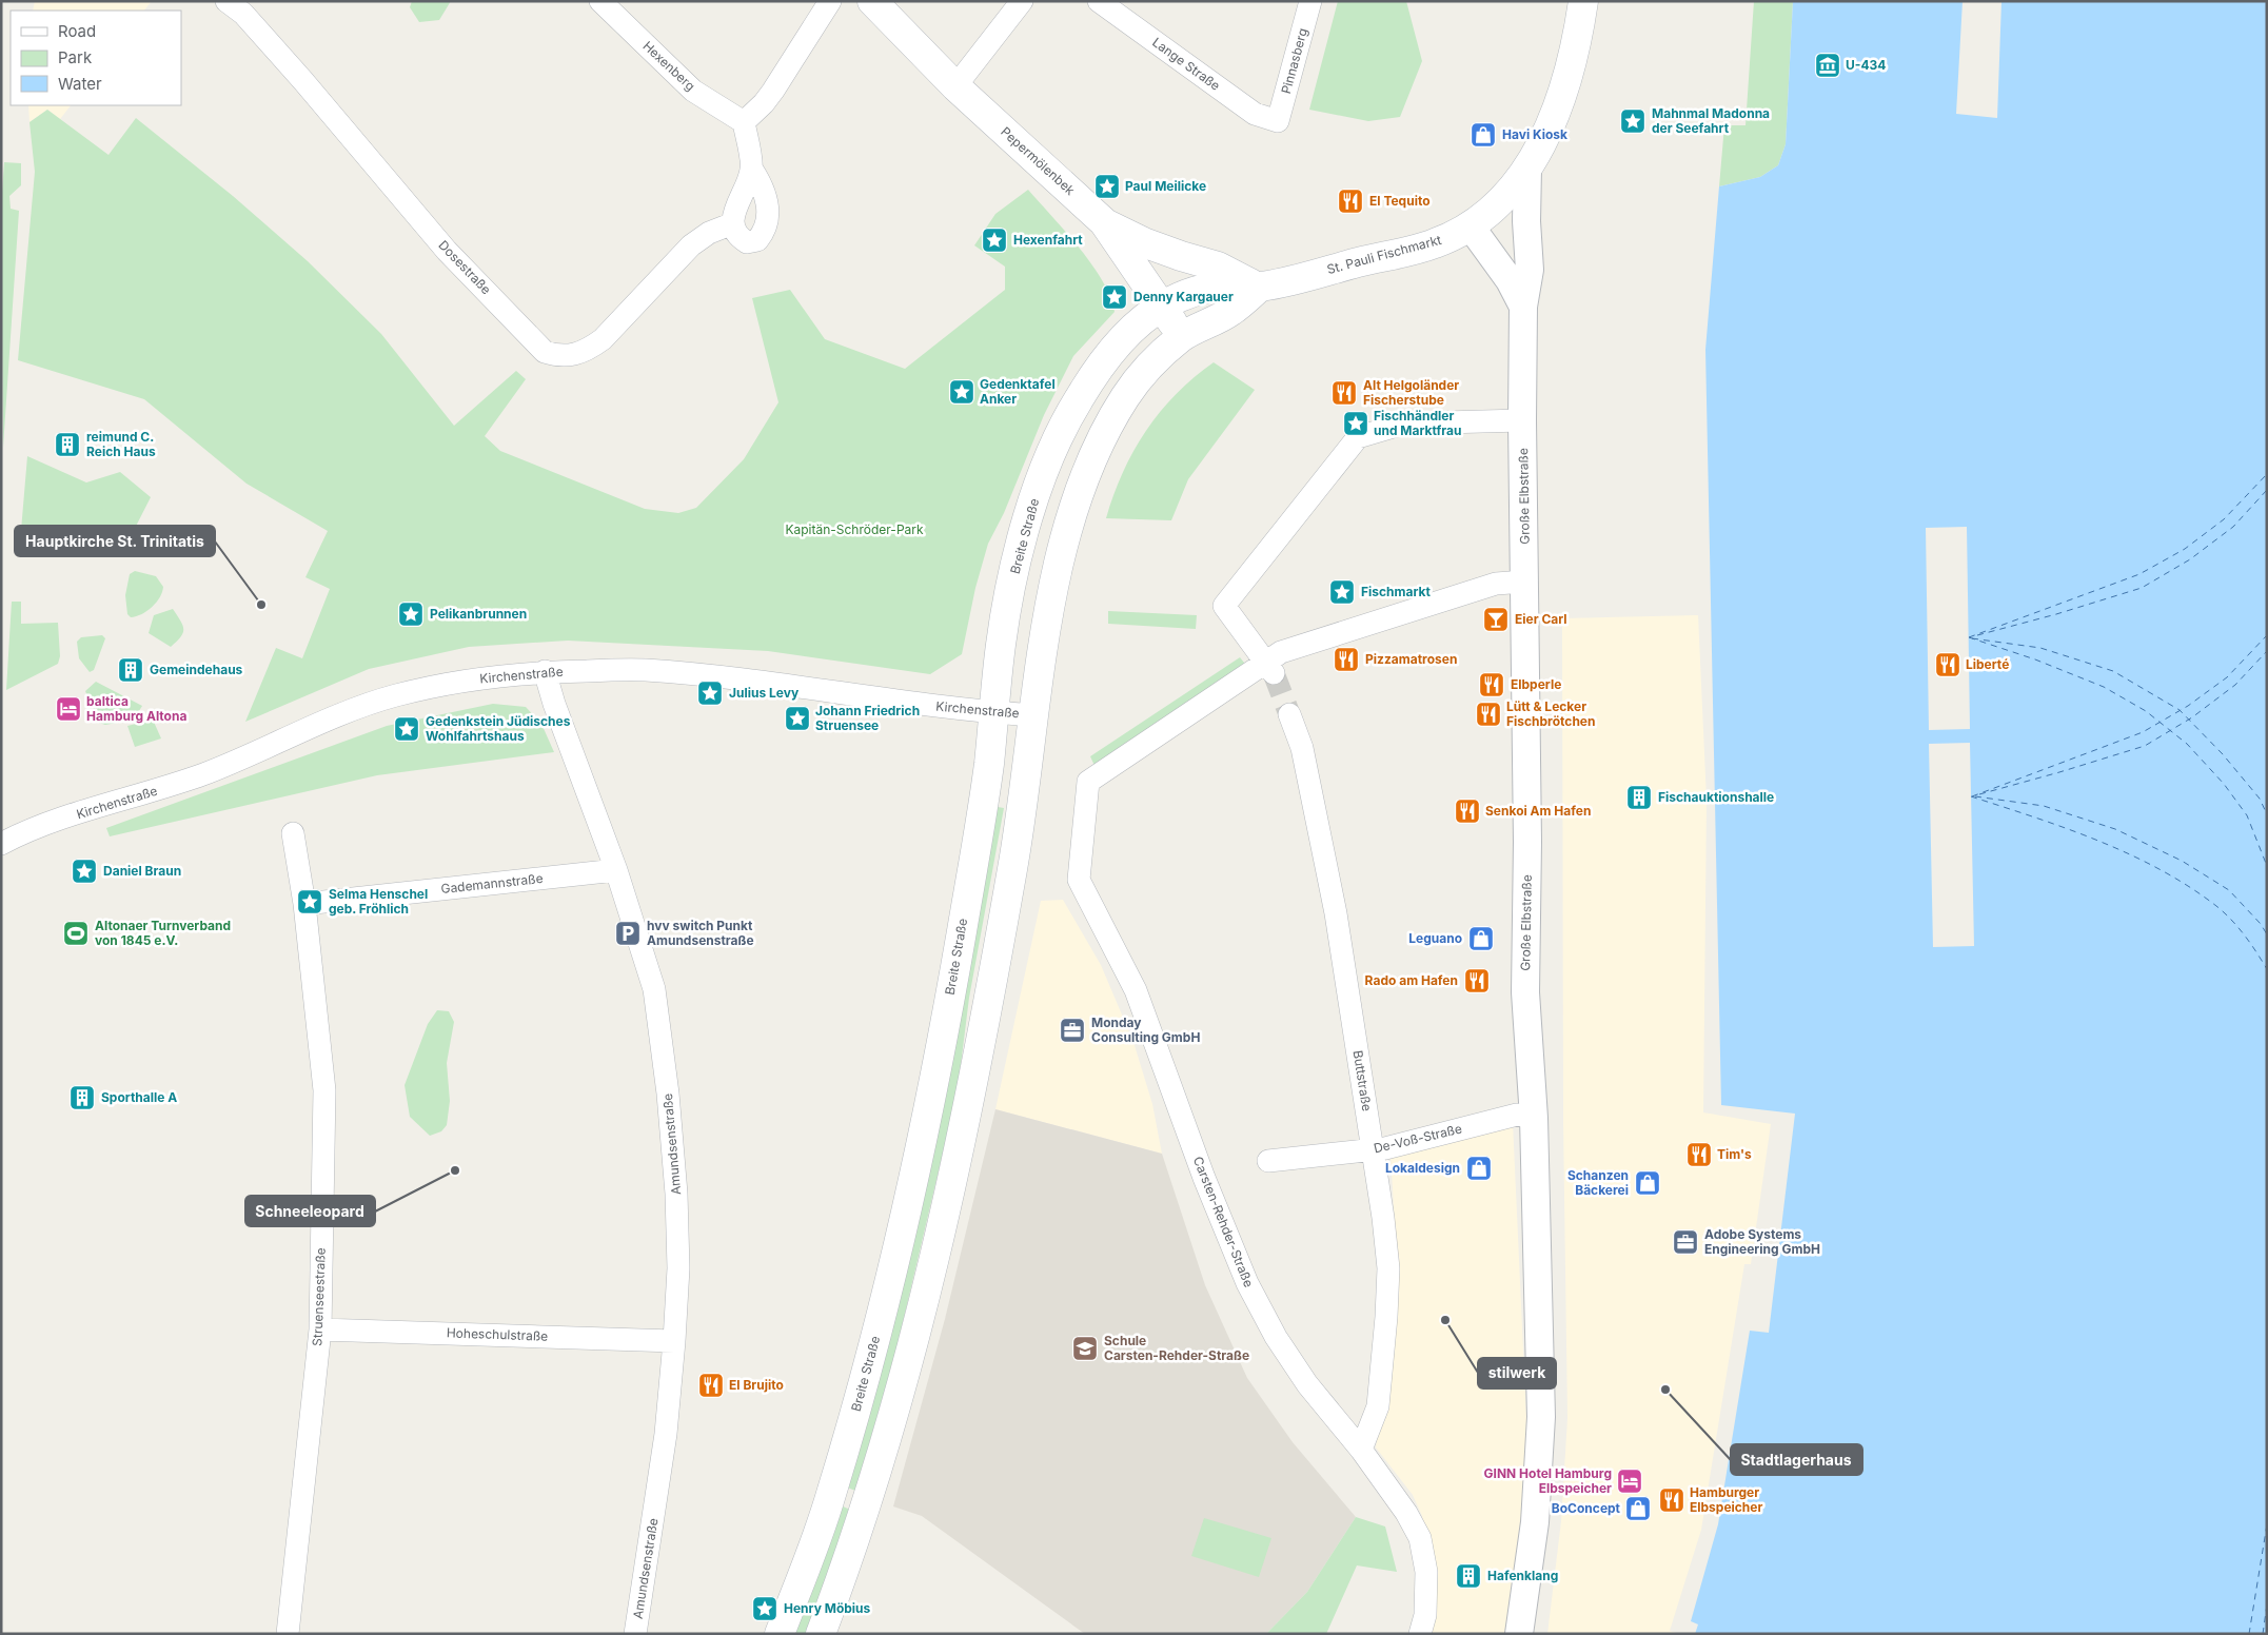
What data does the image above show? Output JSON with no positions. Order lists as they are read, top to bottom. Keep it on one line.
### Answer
{"streets":{"main road":["Pepermölenbek","St. Pauli Fischmarkt","Breite Straße"],"street":["Pinnasberg","Lange Straße","Hexenberg","Dosestraße","Große Elbstraße","Kirchenstraße","Gademannstraße","Buttstraße","De-Voß-Straße","Amundsenstraße","Carsten-Rehder-Straße","Struenseestraße","Hoheschulstraße"]},"crossings":[["Pinnasberg","Lange Straße"],["Pepermölenbek","St. Pauli Fischmarkt"],["Pepermölenbek","Breite Straße"],["St. Pauli Fischmarkt","Große Elbstraße"],["St. Pauli Fischmarkt","Breite Straße"],["Große Elbstraße","De-Voß-Straße"],["Breite Straße","Kirchenstraße"],["Kirchenstraße","Amundsenstraße"],["Gademannstraße","Amundsenstraße"],["Gademannstraße","Struenseestraße"],["Buttstraße","De-Voß-Straße"],["Buttstraße","Carsten-Rehder-Straße"],["Amundsenstraße","Hoheschulstraße"],["Struenseestraße","Hoheschulstraße"]],"parks":["Kapitän-Schröder-Park"],"places":{"museum":["U-434"],"place":["Mahnmal Madonna der Seefahrt","Paul Meilicke","Hexenfahrt","Denny Kargauer","Gedenktafel Anker","Fischhändler und Marktfrau","Fischmarkt","Pelikanbrunnen","Julius Levy","Johann Friedrich Struensee","Gedenkstein Jüdisches Wohlfahrtshaus","Daniel Braun","Selma Henschel geb. Fröhlich","Henry Möbius"],"shop":["Havi Kiosk","Leguano","Lokaldesign","Schanzen Bäckerei","BoConcept"],"restaurant":["El Tequito","Alt Helgoländer Fischerstube","Pizzamatrosen","Liberté","Elbperle","Lütt & Lecker Fischbrötchen","Senkoi Am Hafen","Rado am Hafen","Tim's","El Brujito","Hamburger Elbspeicher"],"building":["reimund C. Reich Haus","Gemeindehaus","Fischauktionshalle","Sporthalle A","Hafenklang"],"other":["Hauptkirche St. Trinitatis","Schneeleopard","stilwerk","Stadtlagerhaus"],"bar":["Eier Carl"],"hotel":["baltica Hamburg Altona","GINN Hotel Hamburg Elbspeicher"],"sports":["Altonaer Turnverband von 1845 e.V."],"parking":["hvv switch Punkt Amundsenstraße"],"office":["Monday Consulting GmbH","Adobe Systems Engineering GmbH"],"school or university":["Schule Carsten-Rehder-Straße"]},"legend":["Road","Park","Water"]}
